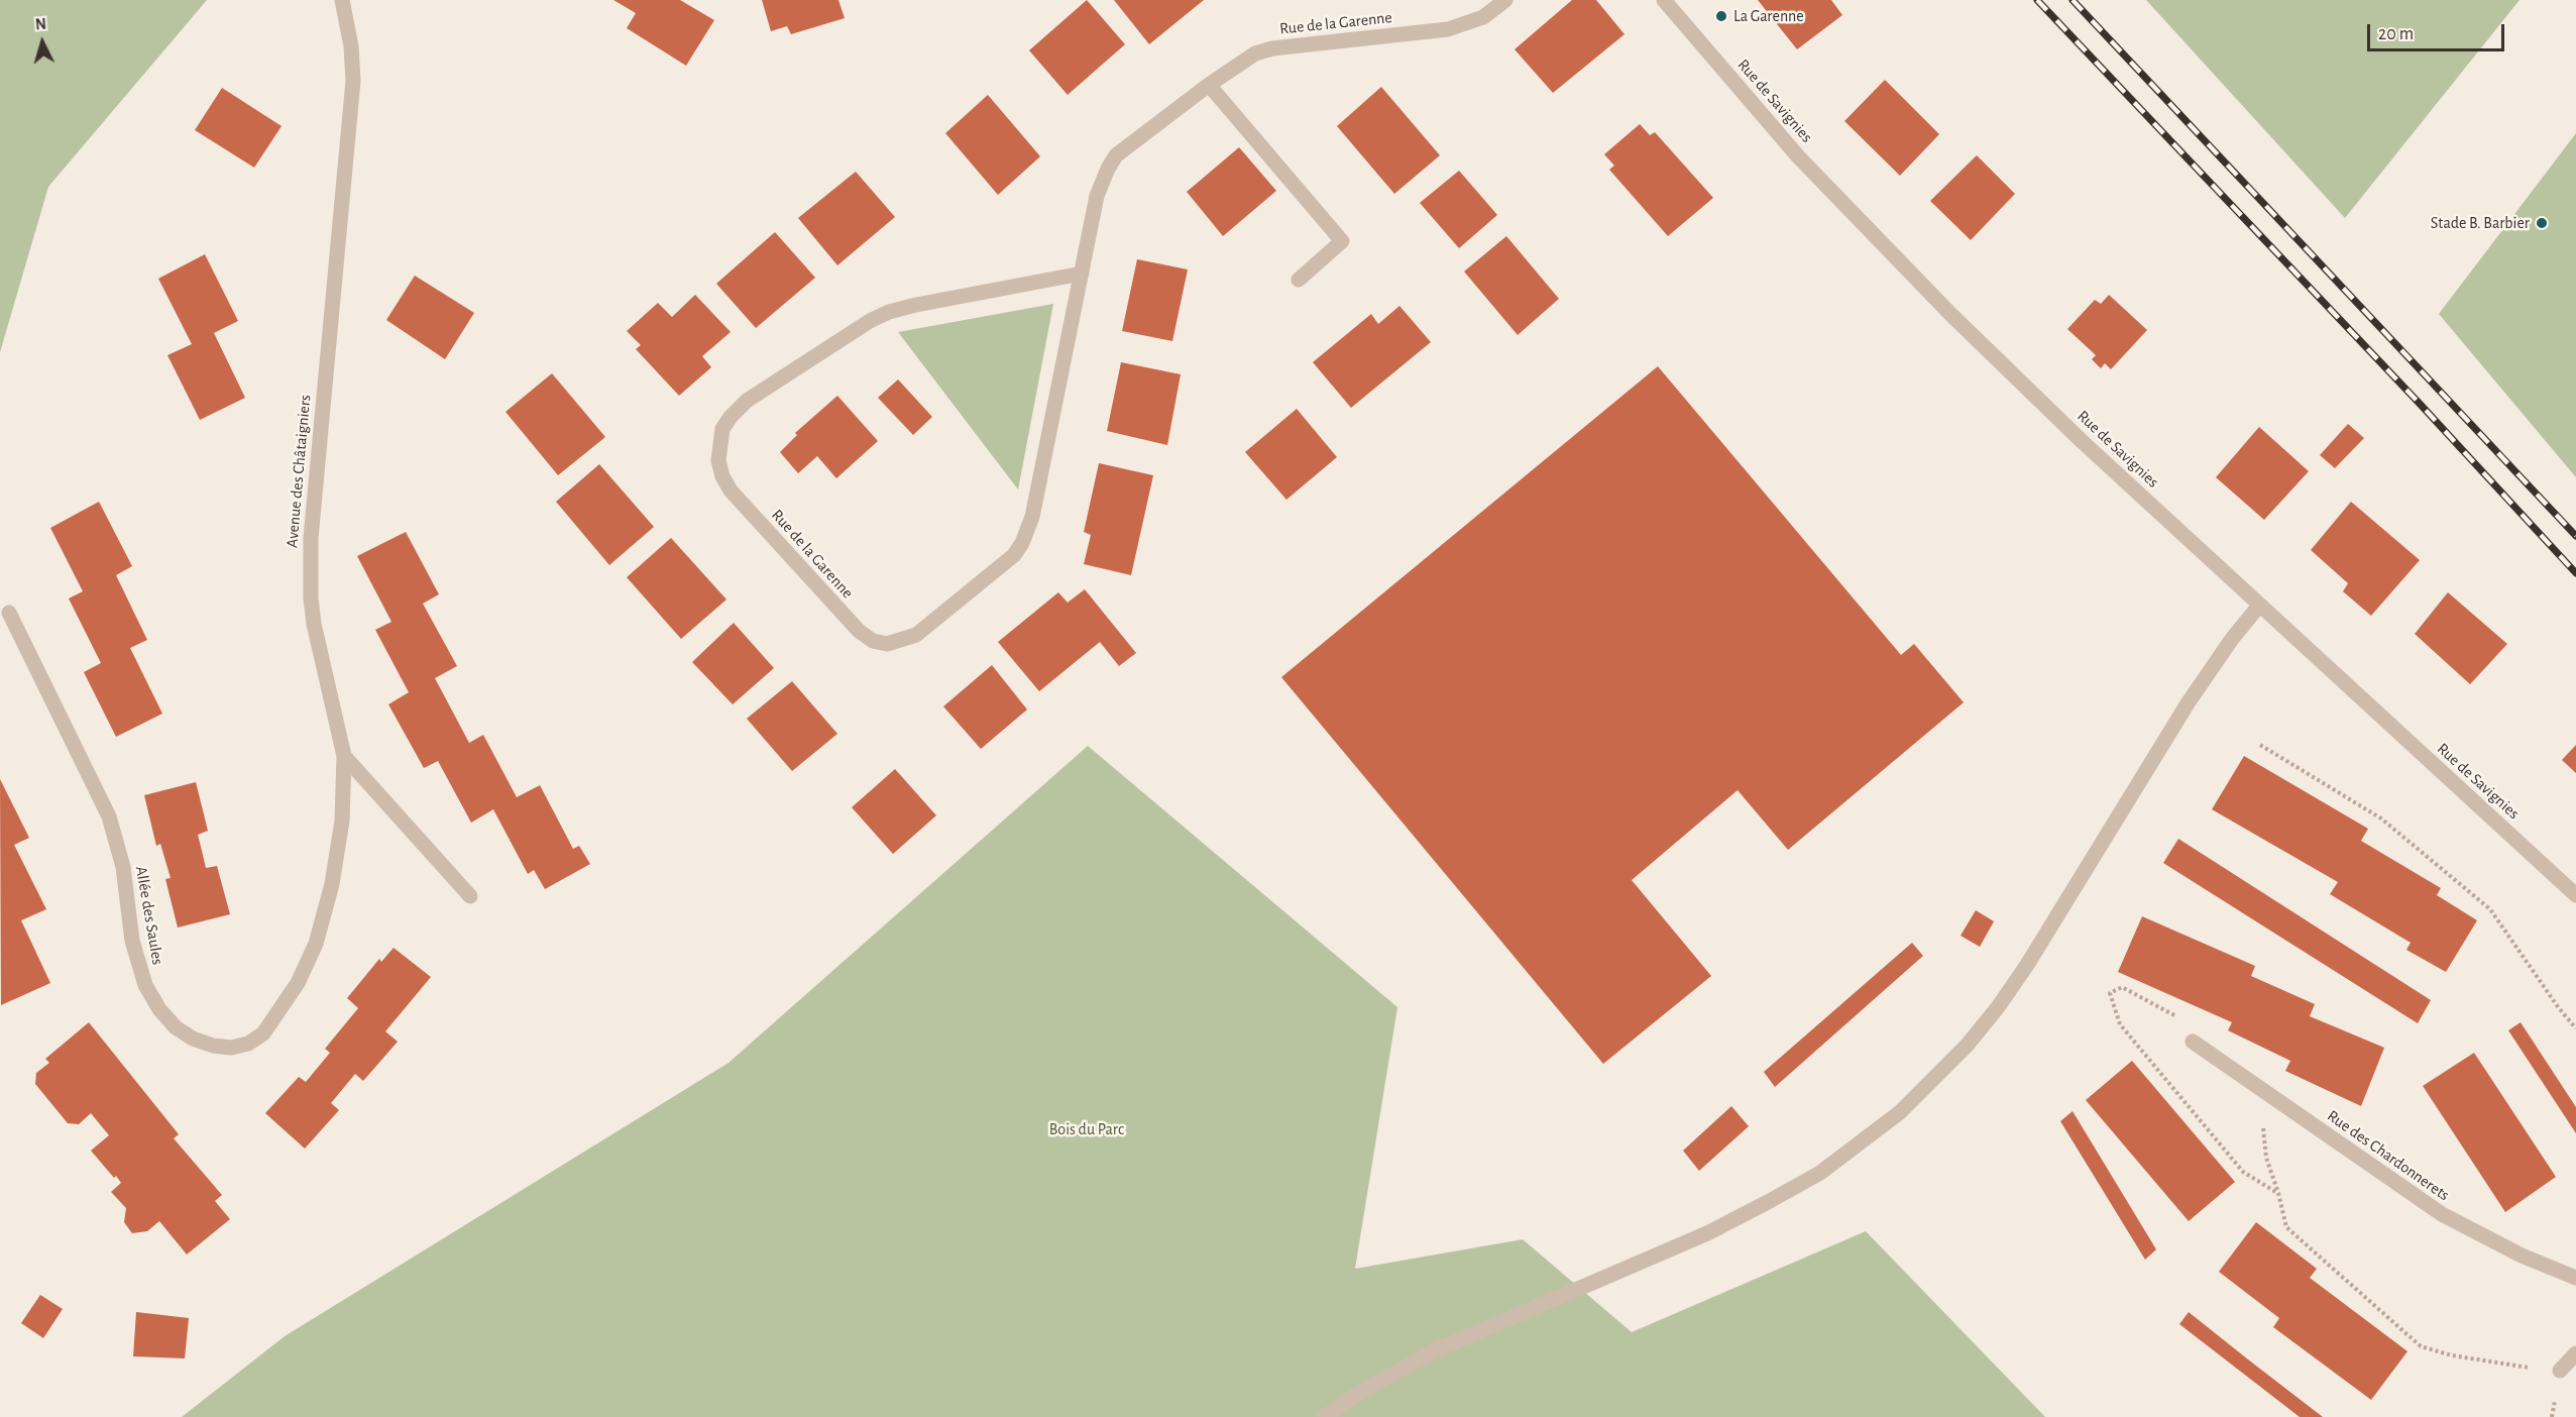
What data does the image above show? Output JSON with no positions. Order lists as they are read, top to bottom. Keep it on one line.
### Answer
{"streets":{"street":["Rue de la Garenne","Rue de Savignies","Avenue des Châtaigniers","Allée des Saules","Rue des Chardonnerets"]},"crossings":[["Avenue des Châtaigniers","Allée des Saules"]],"parks":["Bois du Parc"],"places":["La Garenne","Stade B. Barbier"],"scale_bar":"20 m","north":"top"}
